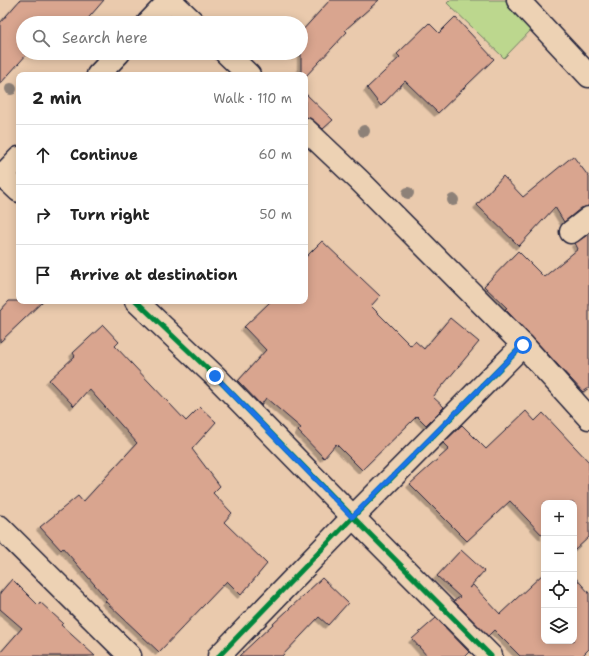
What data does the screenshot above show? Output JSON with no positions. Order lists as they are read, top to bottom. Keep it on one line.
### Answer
{"page":{"search":"Search here","heading":["2 min","Walk · 110 m"],"list":[["Continue","60 m"],["Turn right","50 m"],"Arrive at destination"],"map_buttons":["+","−"]}}
